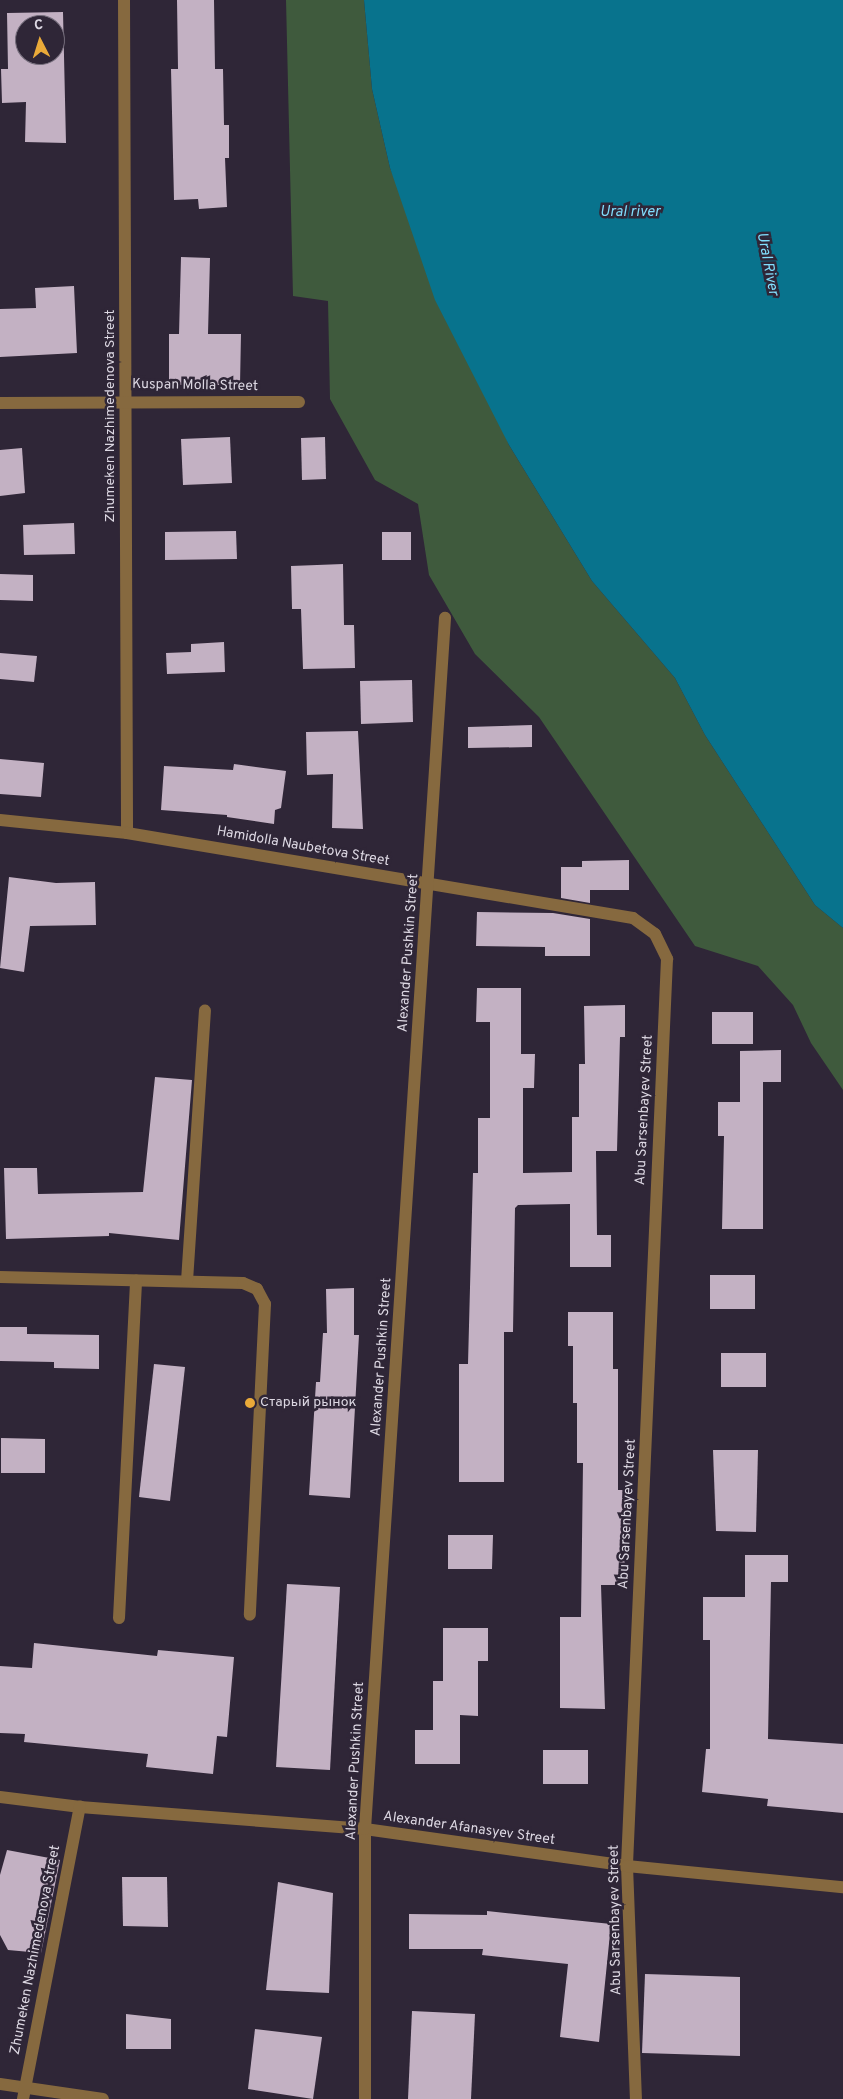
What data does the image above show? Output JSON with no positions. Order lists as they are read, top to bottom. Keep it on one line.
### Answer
{"streets":{"street":["Kuspan Molla Street","Zhumeken Nazhimedenova Street","Hamidolla Naubetova Street","Alexander Pushkin Street","Abu Sarsenbayev Street","Alexander Afanasyev Street"]},"crossings":[["Kuspan Molla Street","Zhumeken Nazhimedenova Street"],["Zhumeken Nazhimedenova Street","Hamidolla Naubetova Street"],["Zhumeken Nazhimedenova Street","Alexander Afanasyev Street"],["Hamidolla Naubetova Street","Alexander Pushkin Street"],["Hamidolla Naubetova Street","Abu Sarsenbayev Street"],["Alexander Pushkin Street","Alexander Afanasyev Street"],["Abu Sarsenbayev Street","Alexander Afanasyev Street"]],"water":["Ural river","Ural River"],"places":["Старый рынок"],"north":"top"}
